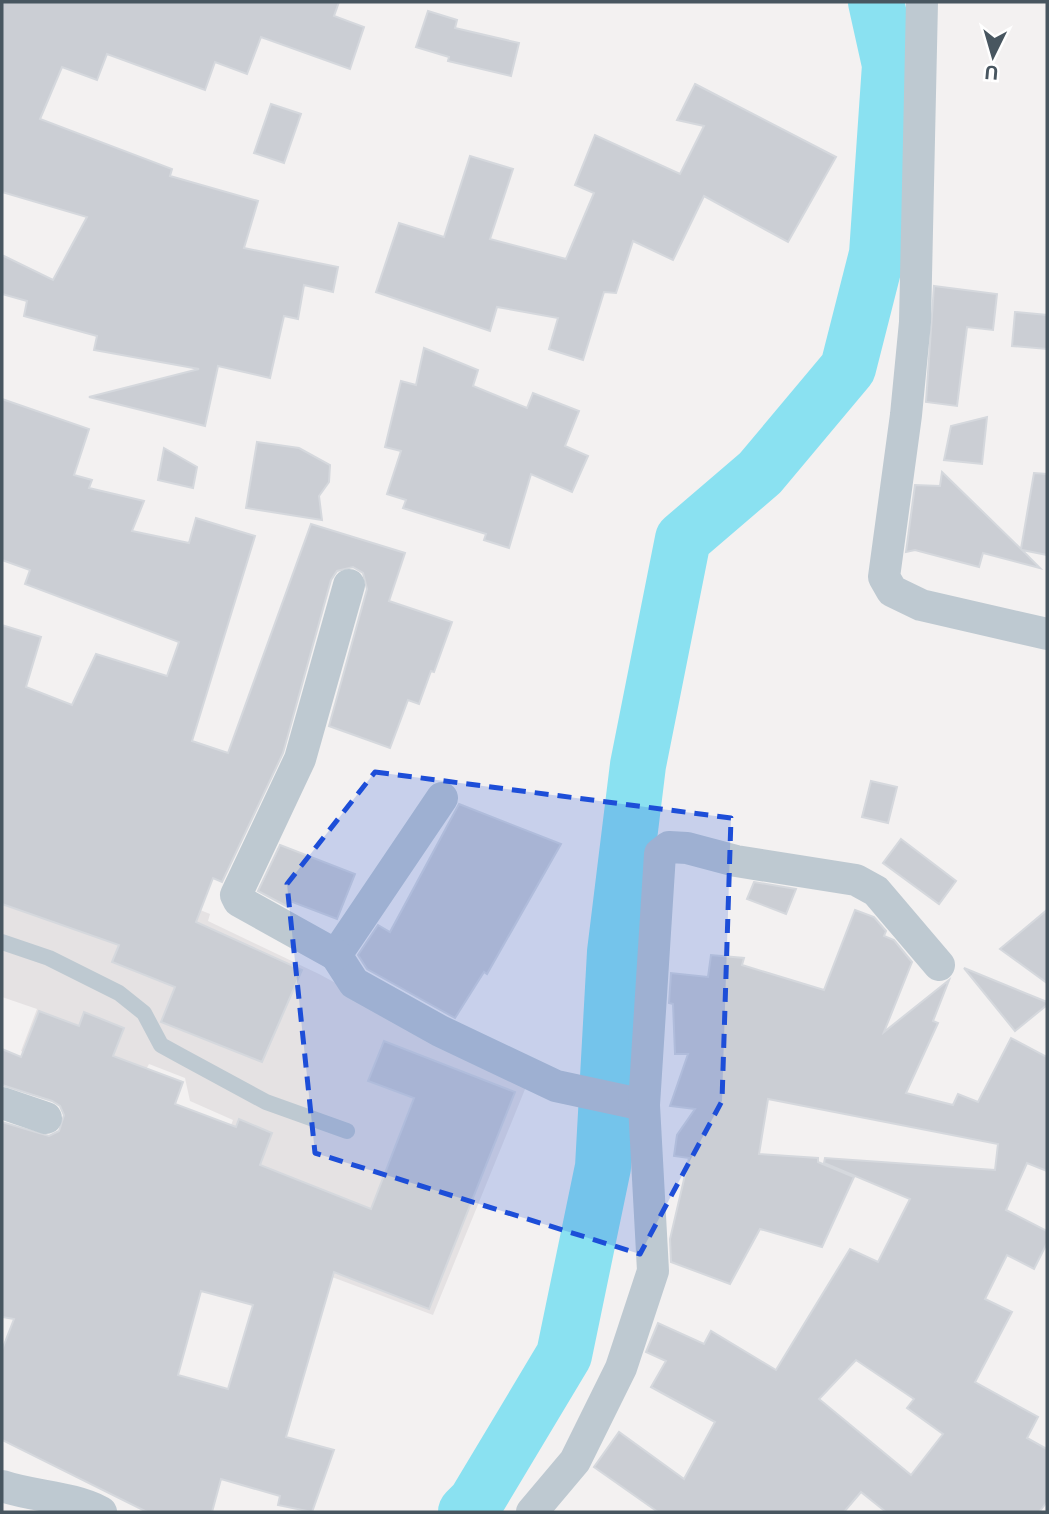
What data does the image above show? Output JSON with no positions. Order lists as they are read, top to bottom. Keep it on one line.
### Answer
{"north":"bottom"}
